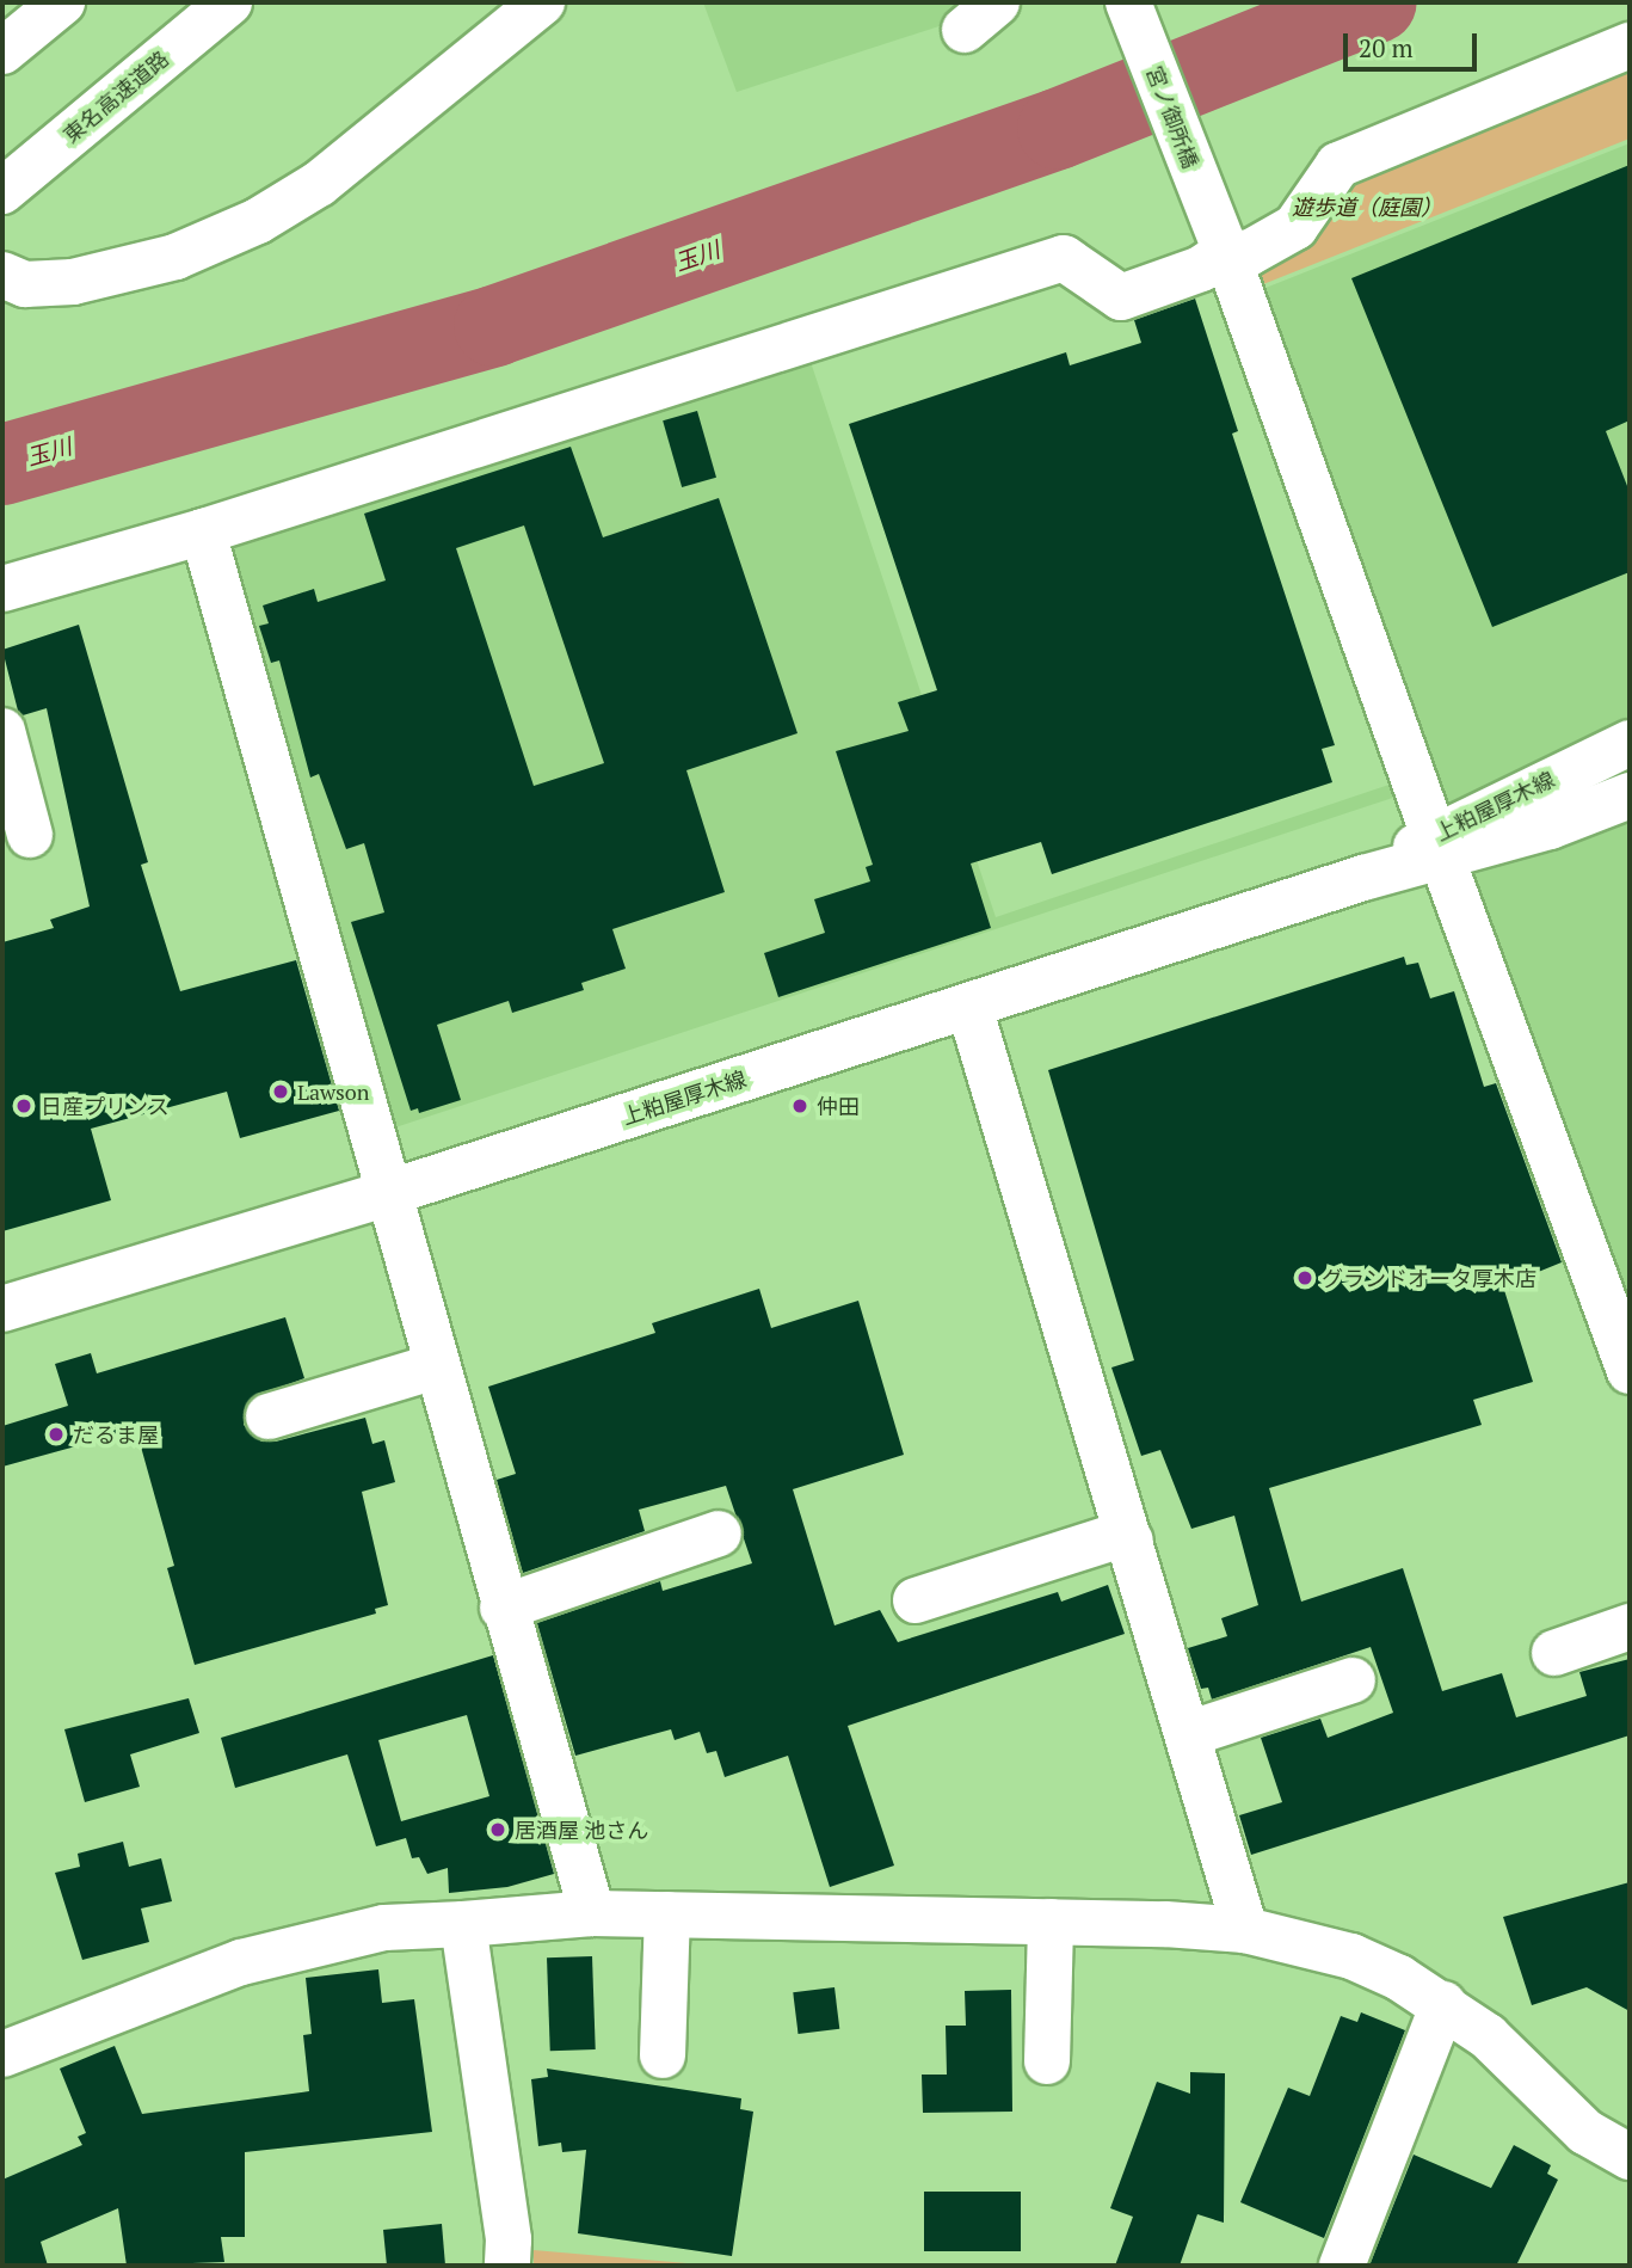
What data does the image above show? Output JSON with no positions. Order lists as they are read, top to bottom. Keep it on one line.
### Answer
{"streets":{"main road":["東名高速道路","宮ノ御所橋","上粕屋厚木線"]},"crossings":[["宮ノ御所橋","上粕屋厚木線"]],"water":["玉川"],"parks":["遊歩道（庭園）"],"places":["Lawson","日産プリンス","仲田","グランドオータ厚木店","だるま屋","居酒屋 池さん"],"scale_bar":"20 m"}
